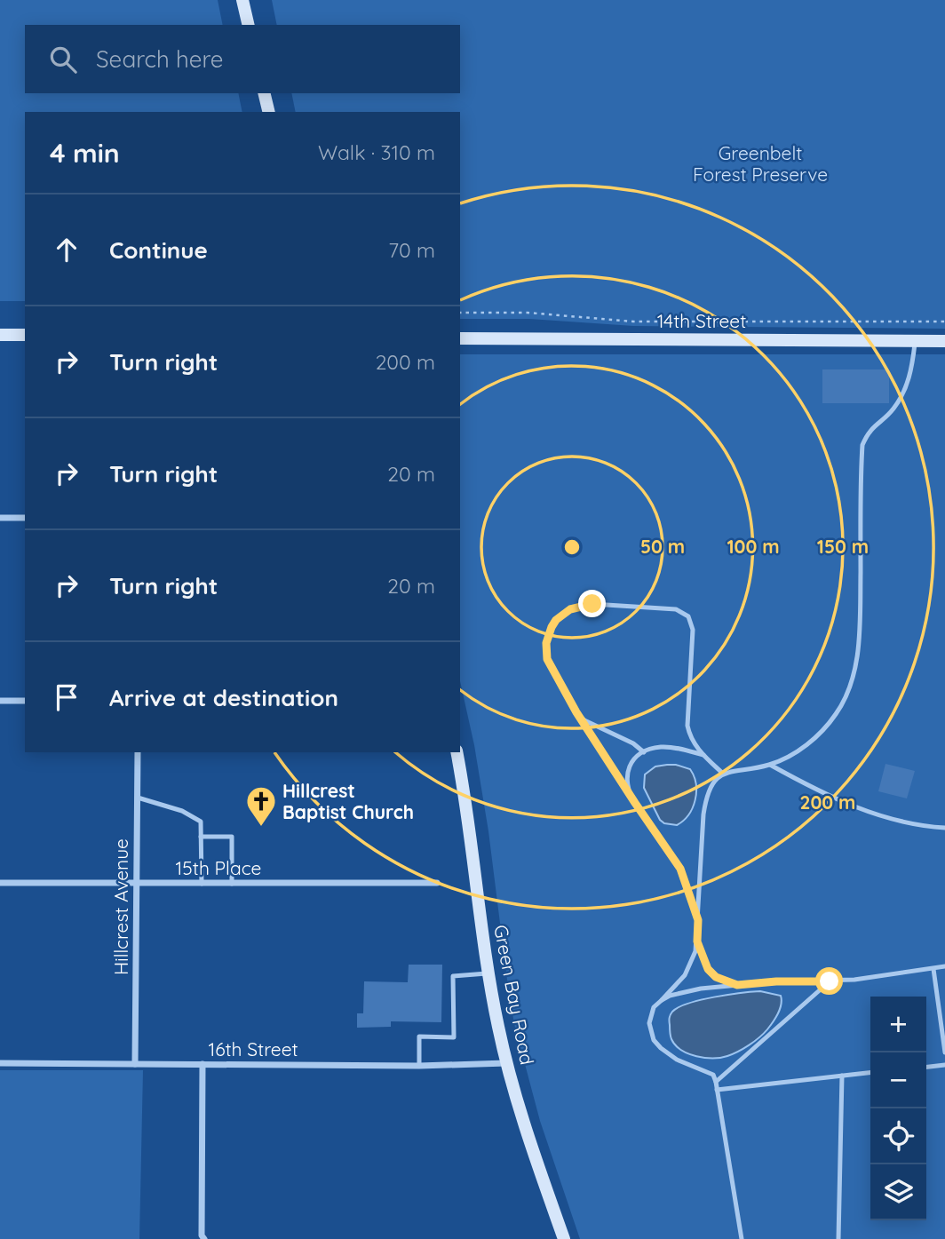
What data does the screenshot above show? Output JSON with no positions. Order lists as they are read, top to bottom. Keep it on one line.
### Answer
{"streets":{"main road":["14th Street","Green Bay Road"],"street":["15th Place","Hillcrest Avenue","16th Street"]},"crossings":[["15th Place","Hillcrest Avenue"],["Hillcrest Avenue","16th Street"],["Green Bay Road","16th Street"]],"parks":["Greenbelt Forest Preserve"],"places":{"church":["Hillcrest Baptist Church"]},"page":{"search":"Search here","heading":["4 min","Walk · 310 m"],"list":[["Continue","70 m"],["Turn right","200 m"],["Turn right","20 m"],["Turn right","20 m"],"Arrive at destination"],"map_buttons":["+","−"]},"rings":["50 m","100 m","150 m","200 m"]}
